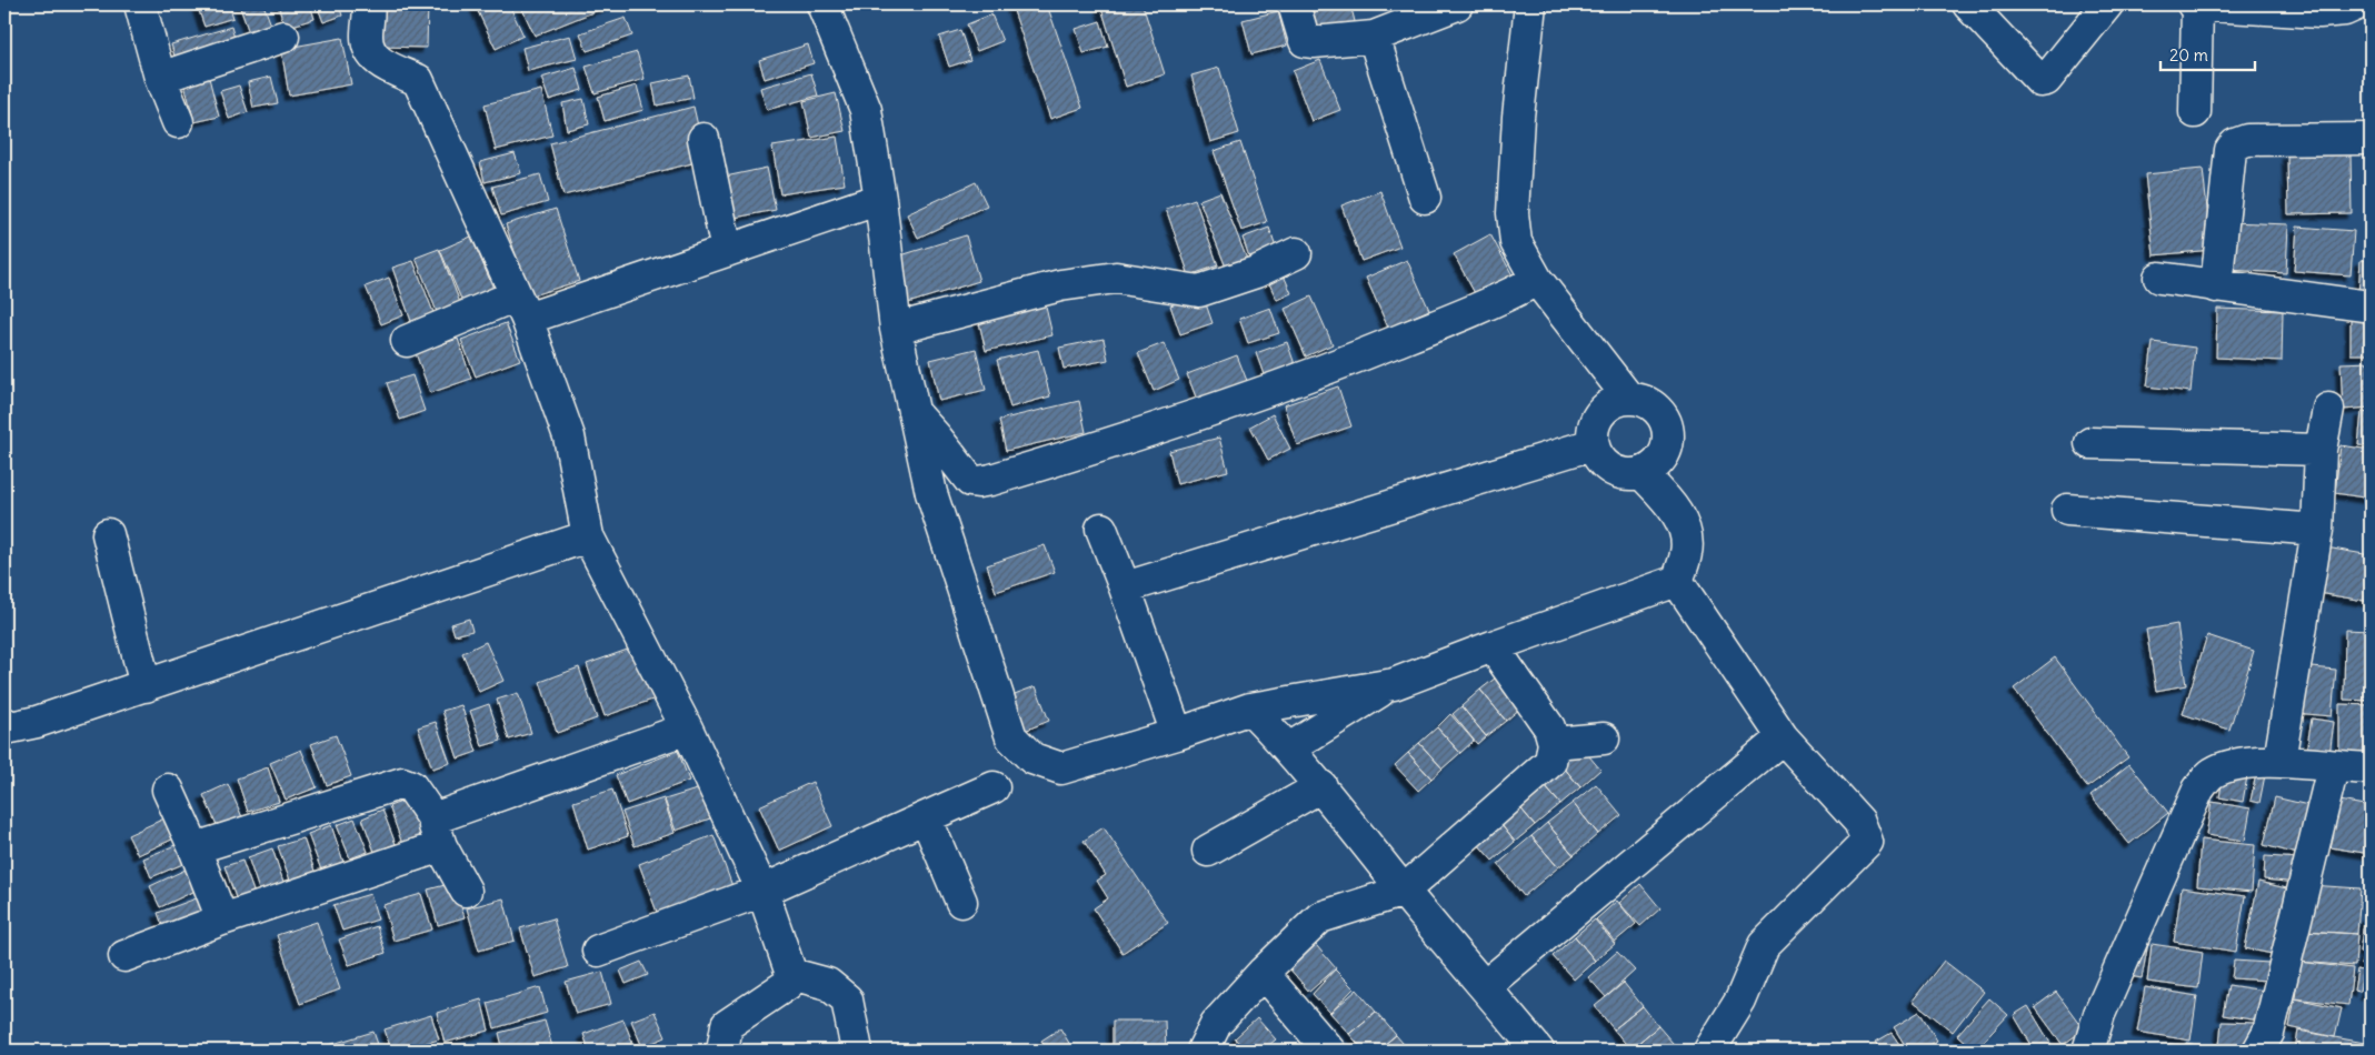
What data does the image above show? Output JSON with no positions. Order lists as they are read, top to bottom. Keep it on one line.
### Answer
{"scale_bar":"20 m"}
